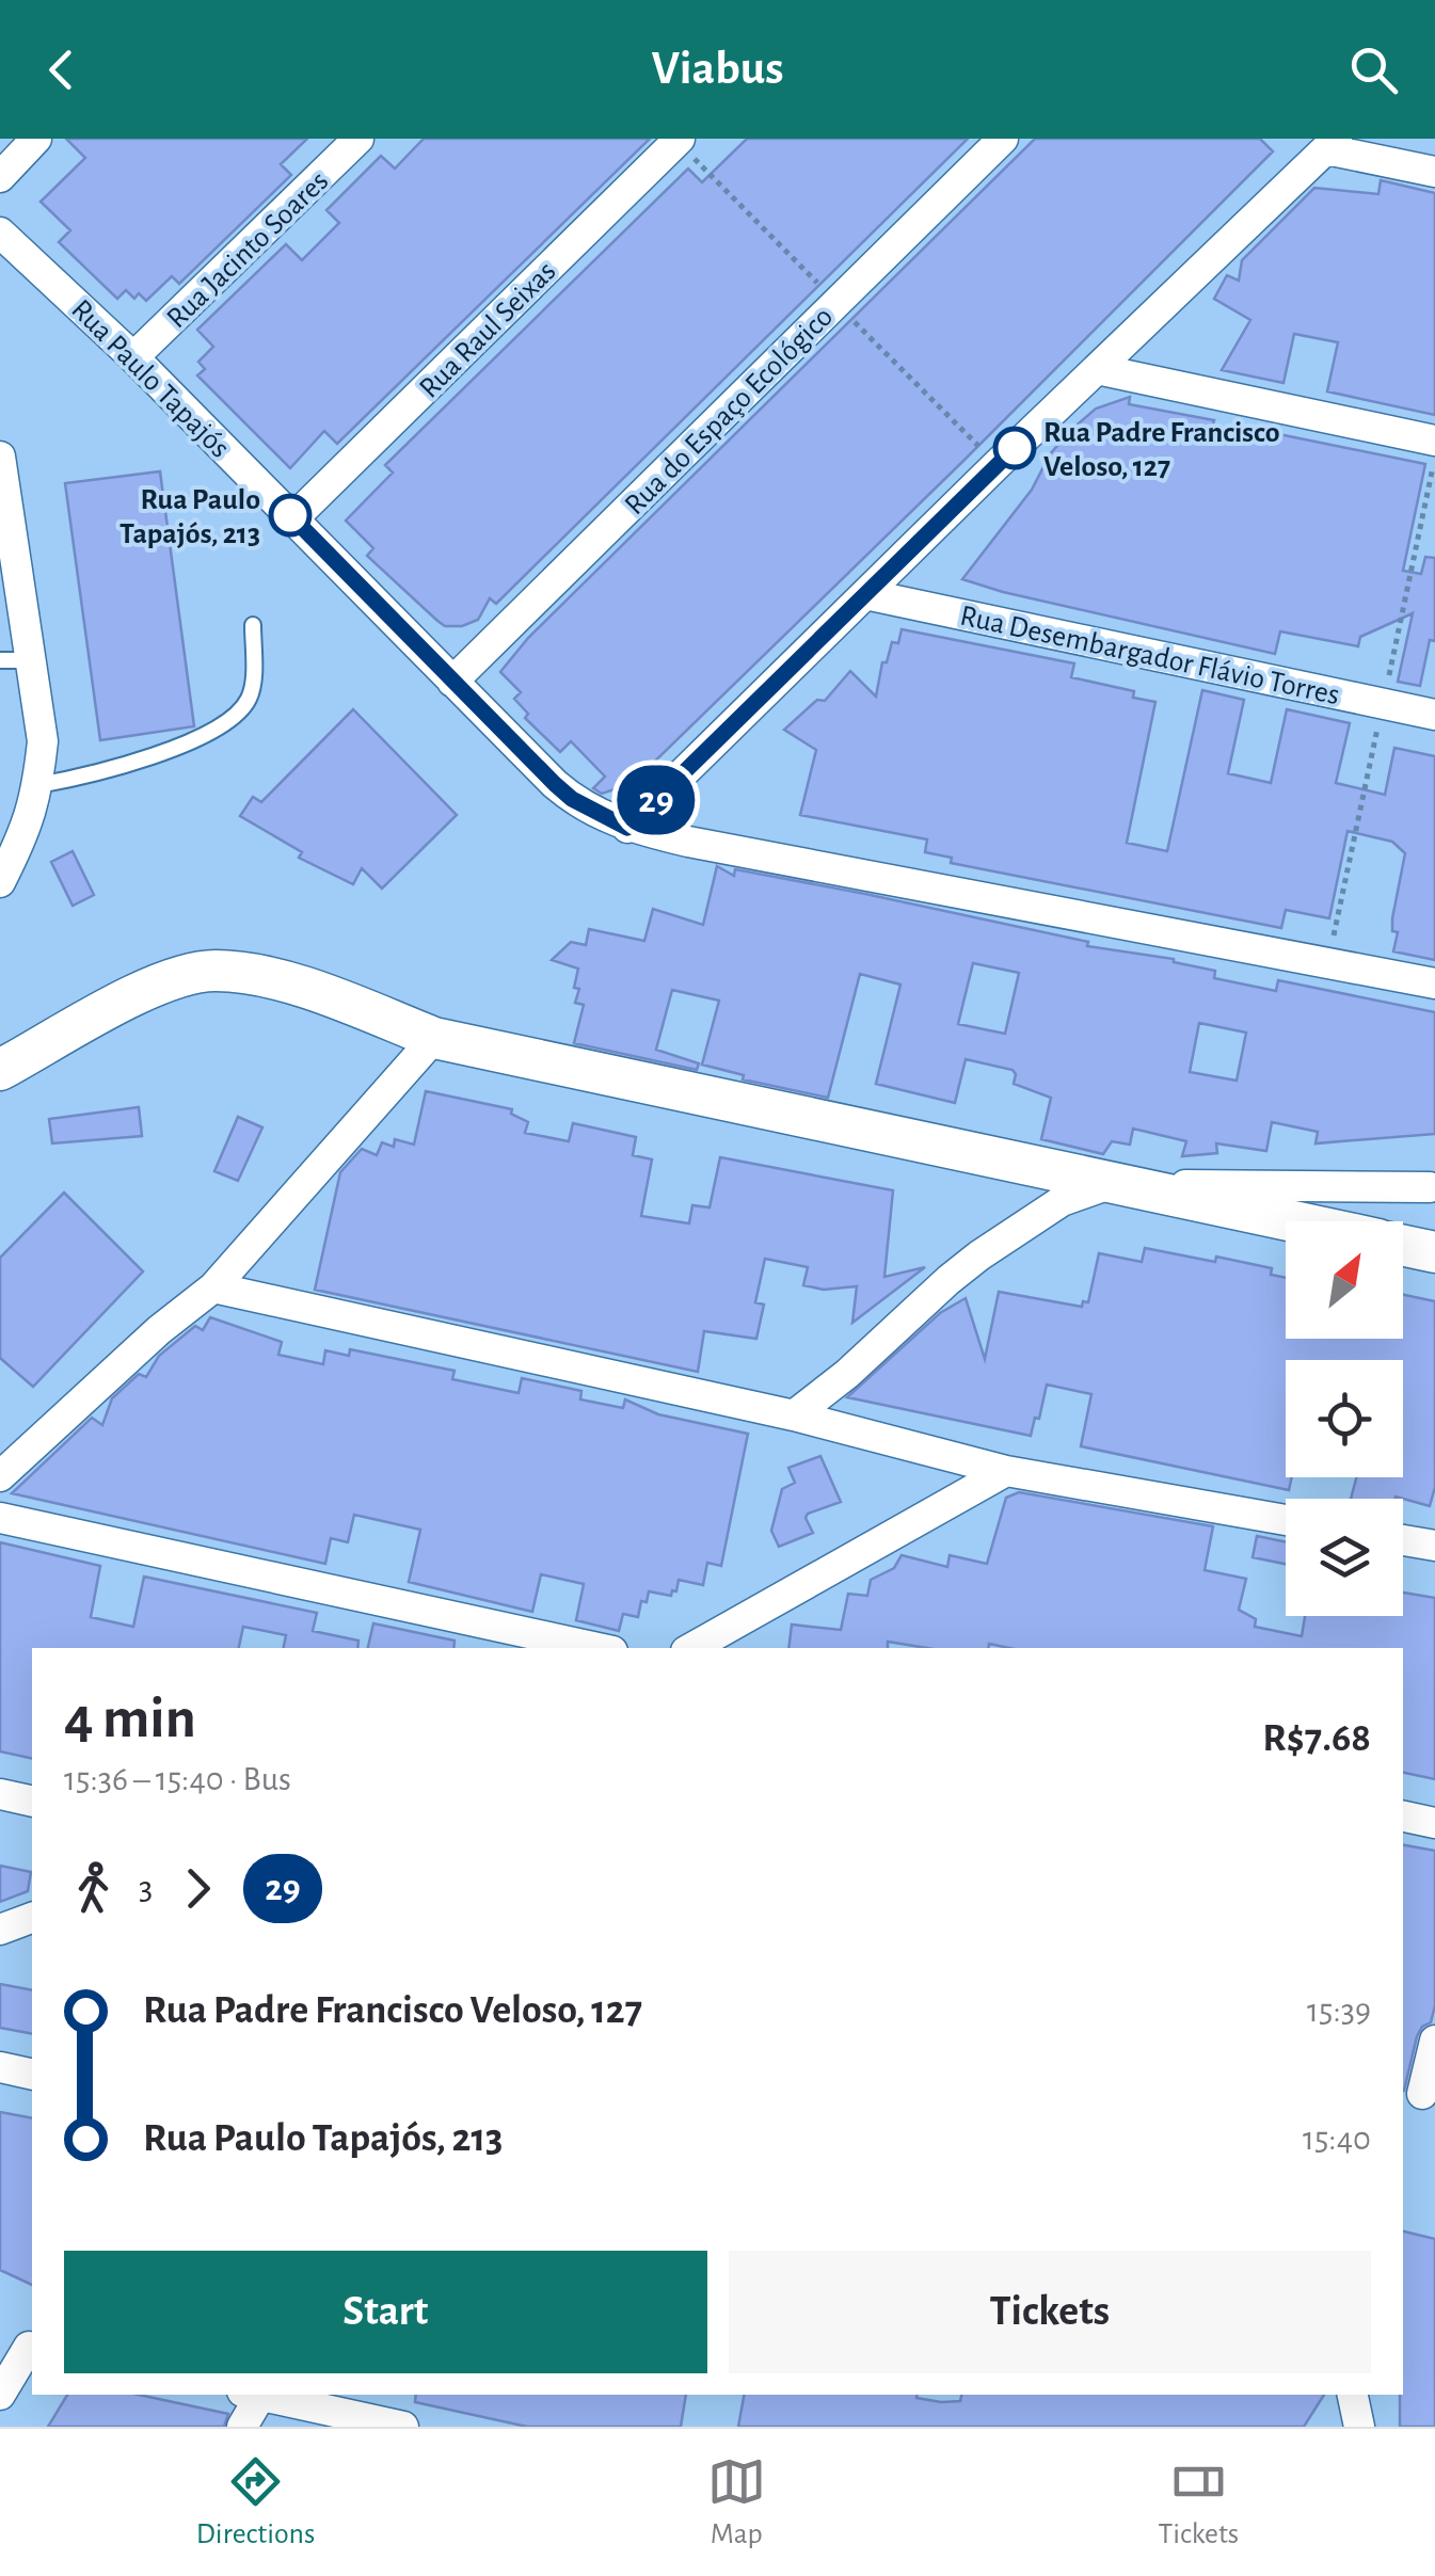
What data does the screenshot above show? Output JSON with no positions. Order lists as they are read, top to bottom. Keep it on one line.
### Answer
{"streets":{"street":["Rua Jacinto Soares","Rua Raul Seixas","Rua Paulo Tapajós","Rua do Espaço Ecológico","Rua Desembargador Flávio Torres"]},"crossings":[["Rua Jacinto Soares","Rua Paulo Tapajós"],["Rua Raul Seixas","Rua Paulo Tapajós"],["Rua Paulo Tapajós","Rua do Espaço Ecológico"]],"places":["Rua Padre Francisco Veloso, 127","Rua Paulo Tapajós, 213"],"lines":["bus line 29"],"north":"top right","page":{"header":"Viabus","on_map":"29","heading":["4 min","15:36 – 15:40 · Bus","R$7.68"],"legs":["3","29"],"list":[{"name":"Rua Padre Francisco Veloso, 127","value":"15:39"},{"name":"Rua Paulo Tapajós, 213","value":"15:40"}],"buttons":["Start","Tickets"],"tabs":["Directions","Map","Tickets"]}}
